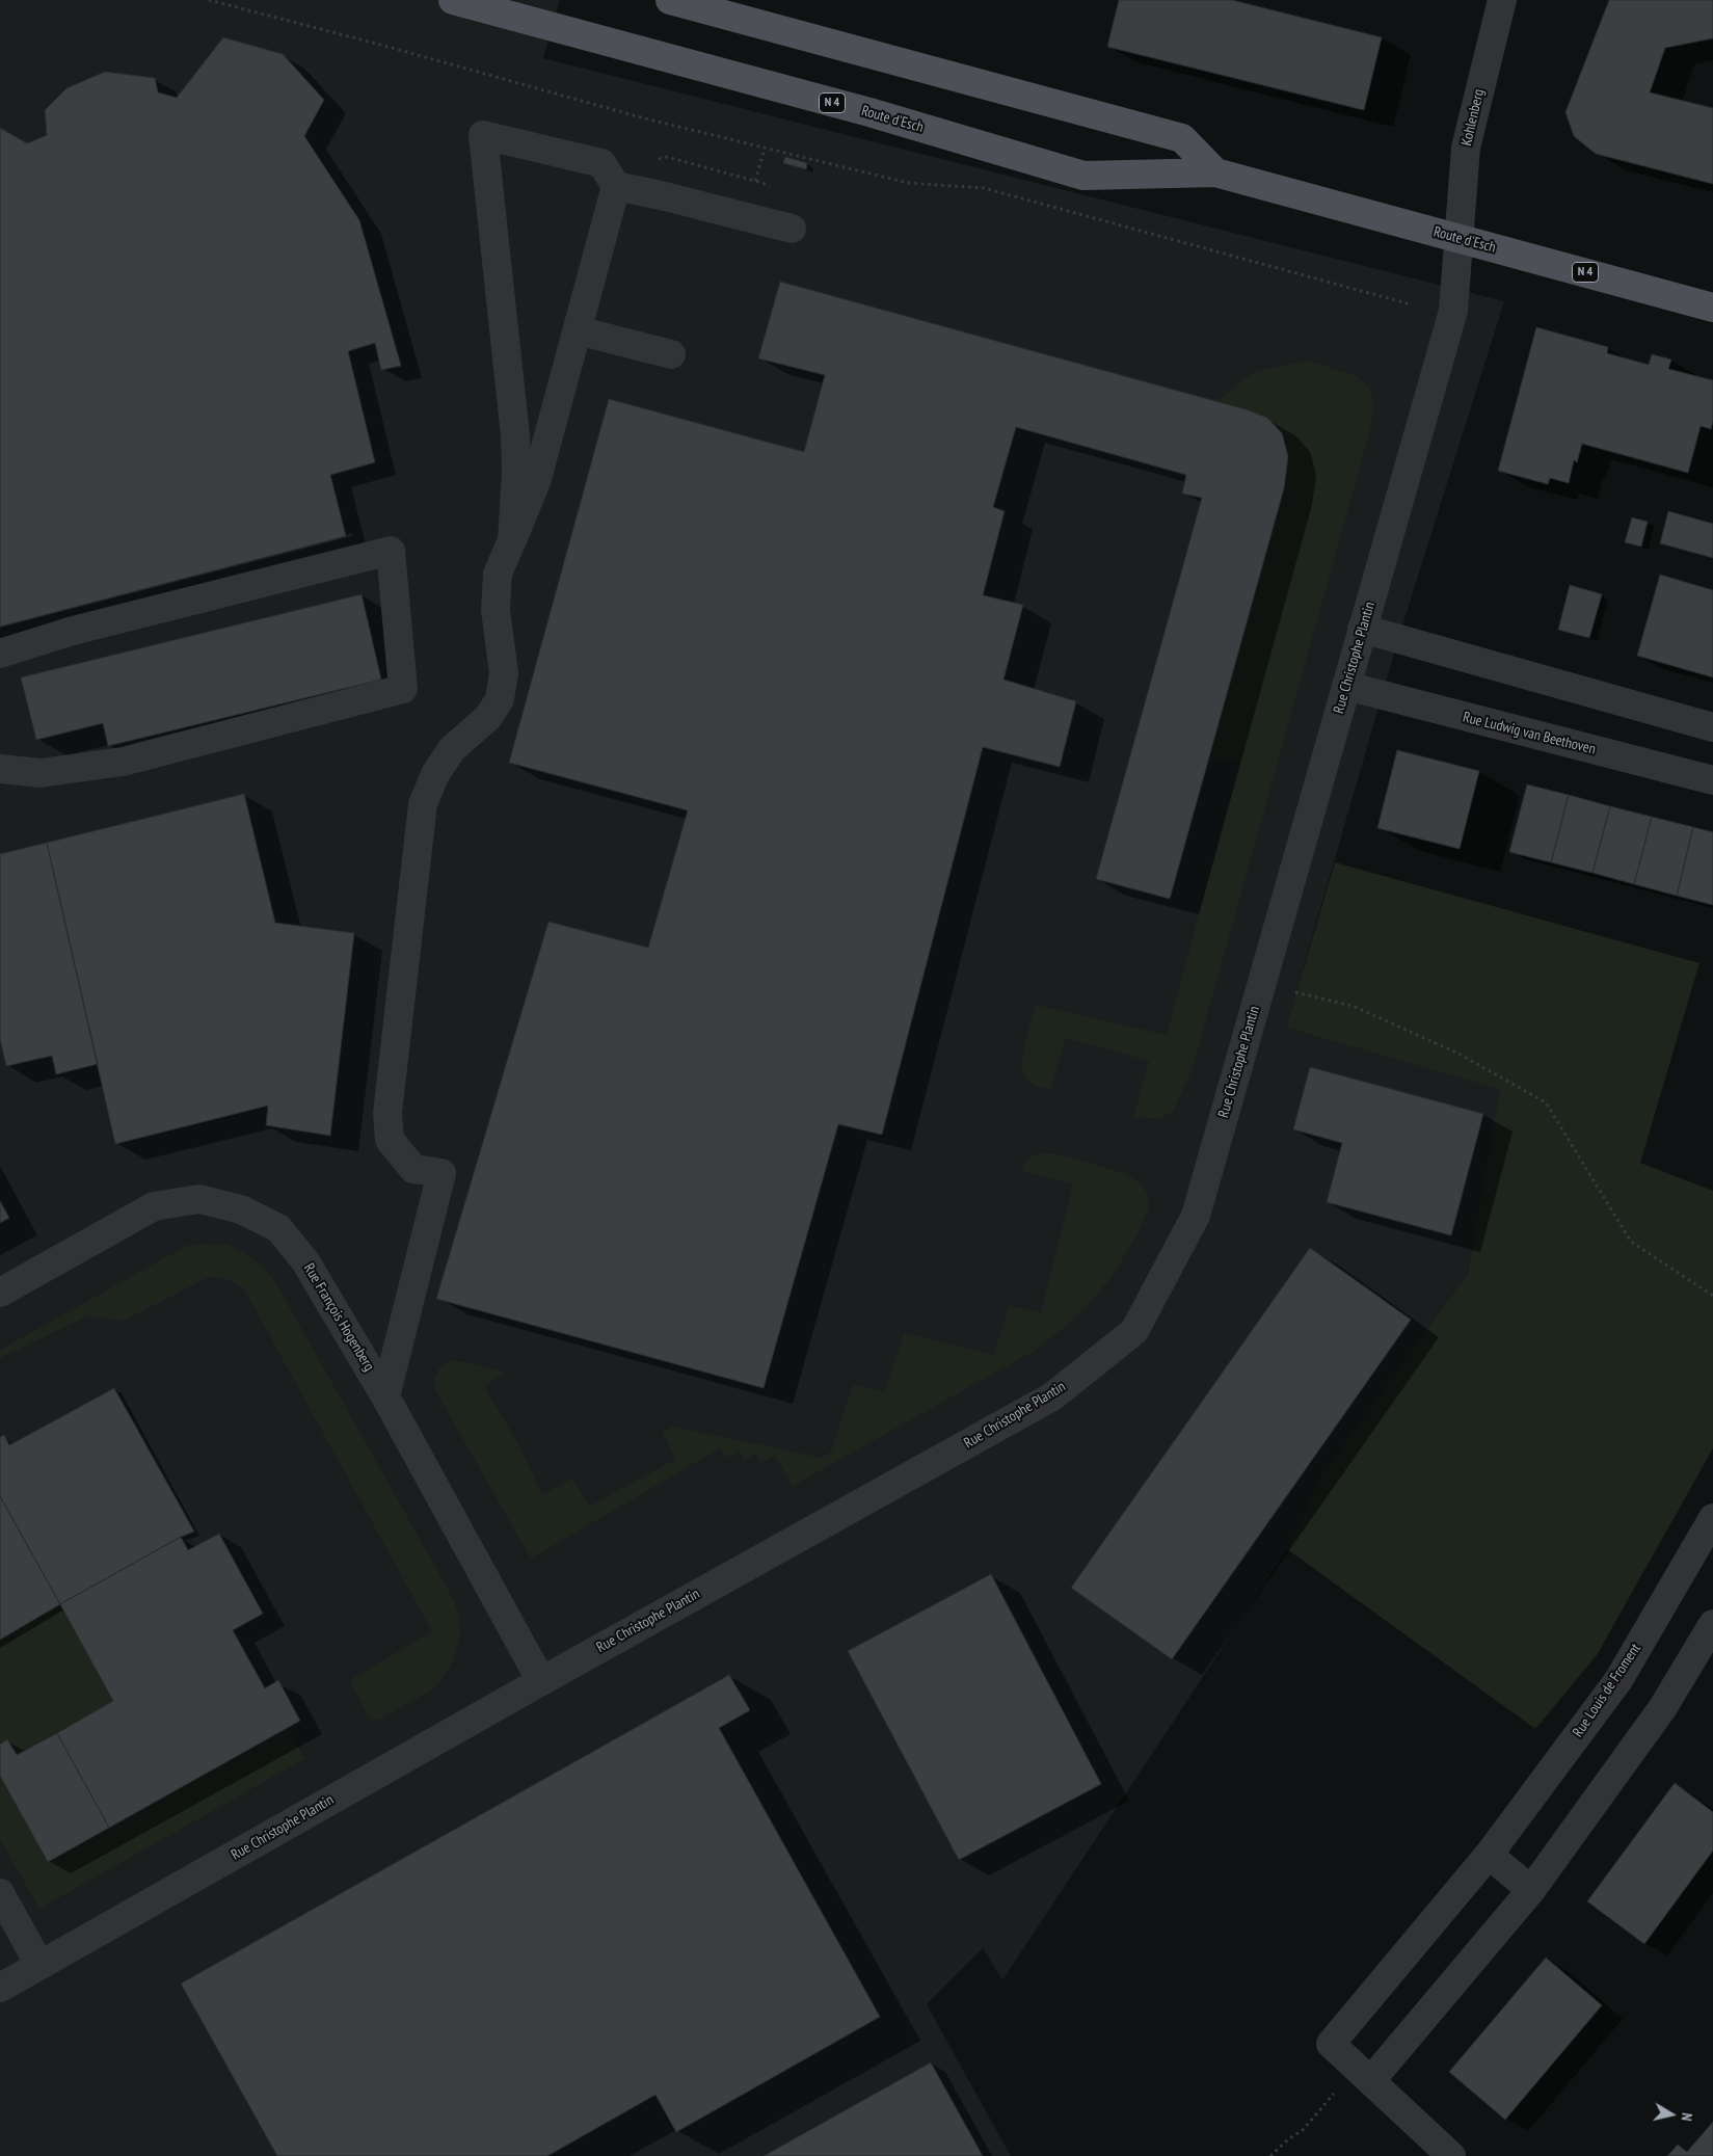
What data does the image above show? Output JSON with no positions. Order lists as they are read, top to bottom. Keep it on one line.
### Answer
{"streets":{"main road":["N 4","Route d'Esch"],"street":["Kohlenberg","Rue Christophe Plantin","Rue Ludwig van Beethoven","Rue François Hogenberg","Rue Louis de Froment"]},"crossings":[["Kohlenberg","Route d'Esch"],["Kohlenberg","Rue Christophe Plantin"],["Route d'Esch","Rue Christophe Plantin"],["Rue Christophe Plantin","Rue Ludwig van Beethoven"],["Rue Christophe Plantin","Rue François Hogenberg"]],"north":"right"}
